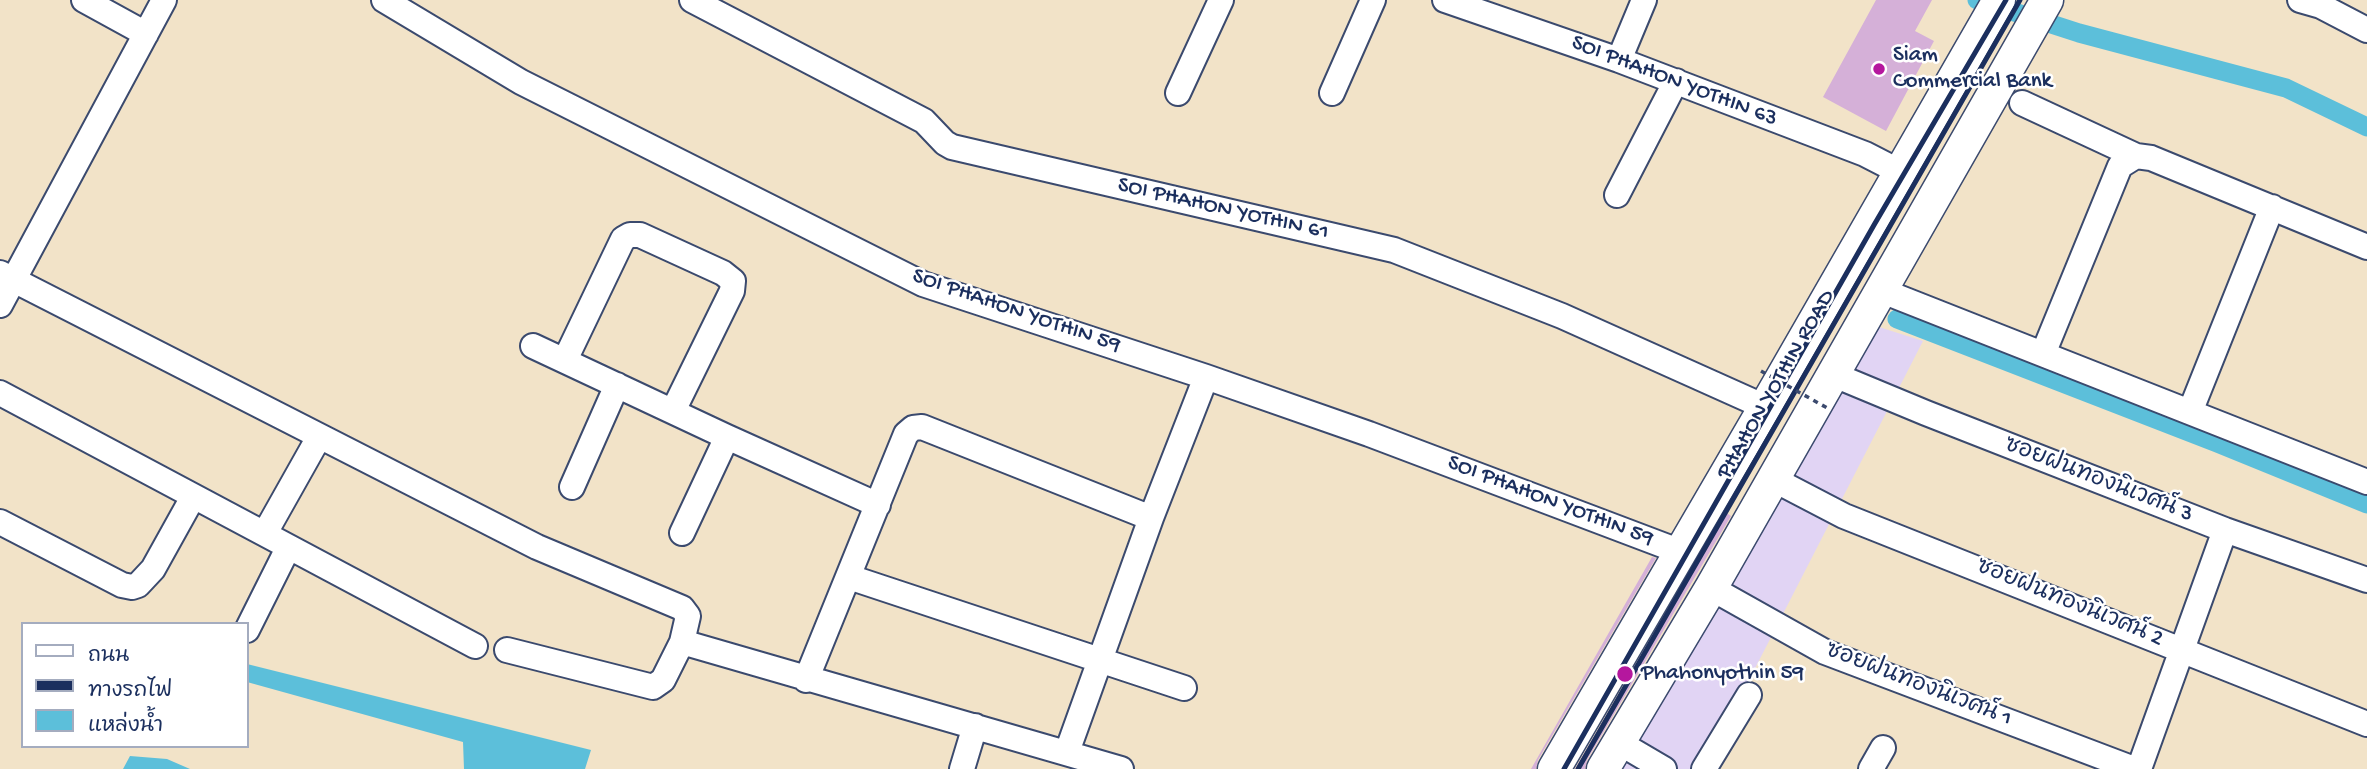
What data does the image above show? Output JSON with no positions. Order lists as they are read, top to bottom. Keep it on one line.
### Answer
{"streets":{"main road":["PHAHON YOTHIN ROAD"],"street":["SOI PHAHON YOTHIN 63","SOI PHAHON YOTHIN 61","SOI PHAHON YOTHIN 59","ซอยฝนทองนิเวศน์ 3","ซอยฝนทองนิเวศน์ 2","ซอยฝนทองนิเวศน์ 1"]},"crossings":[["SOI PHAHON YOTHIN 63","PHAHON YOTHIN ROAD"],["SOI PHAHON YOTHIN 61","PHAHON YOTHIN ROAD"],["SOI PHAHON YOTHIN 59","PHAHON YOTHIN ROAD"],["PHAHON YOTHIN ROAD","ซอยฝนทองนิเวศน์ 3"],["PHAHON YOTHIN ROAD","ซอยฝนทองนิเวศน์ 2"],["PHAHON YOTHIN ROAD","ซอยฝนทองนิเวศน์ 1"]],"places":["Siam Commercial Bank","Phahonyothin 59"],"legend":["ถนน","ทางรถไฟ","แหล่งน้ำ"]}
